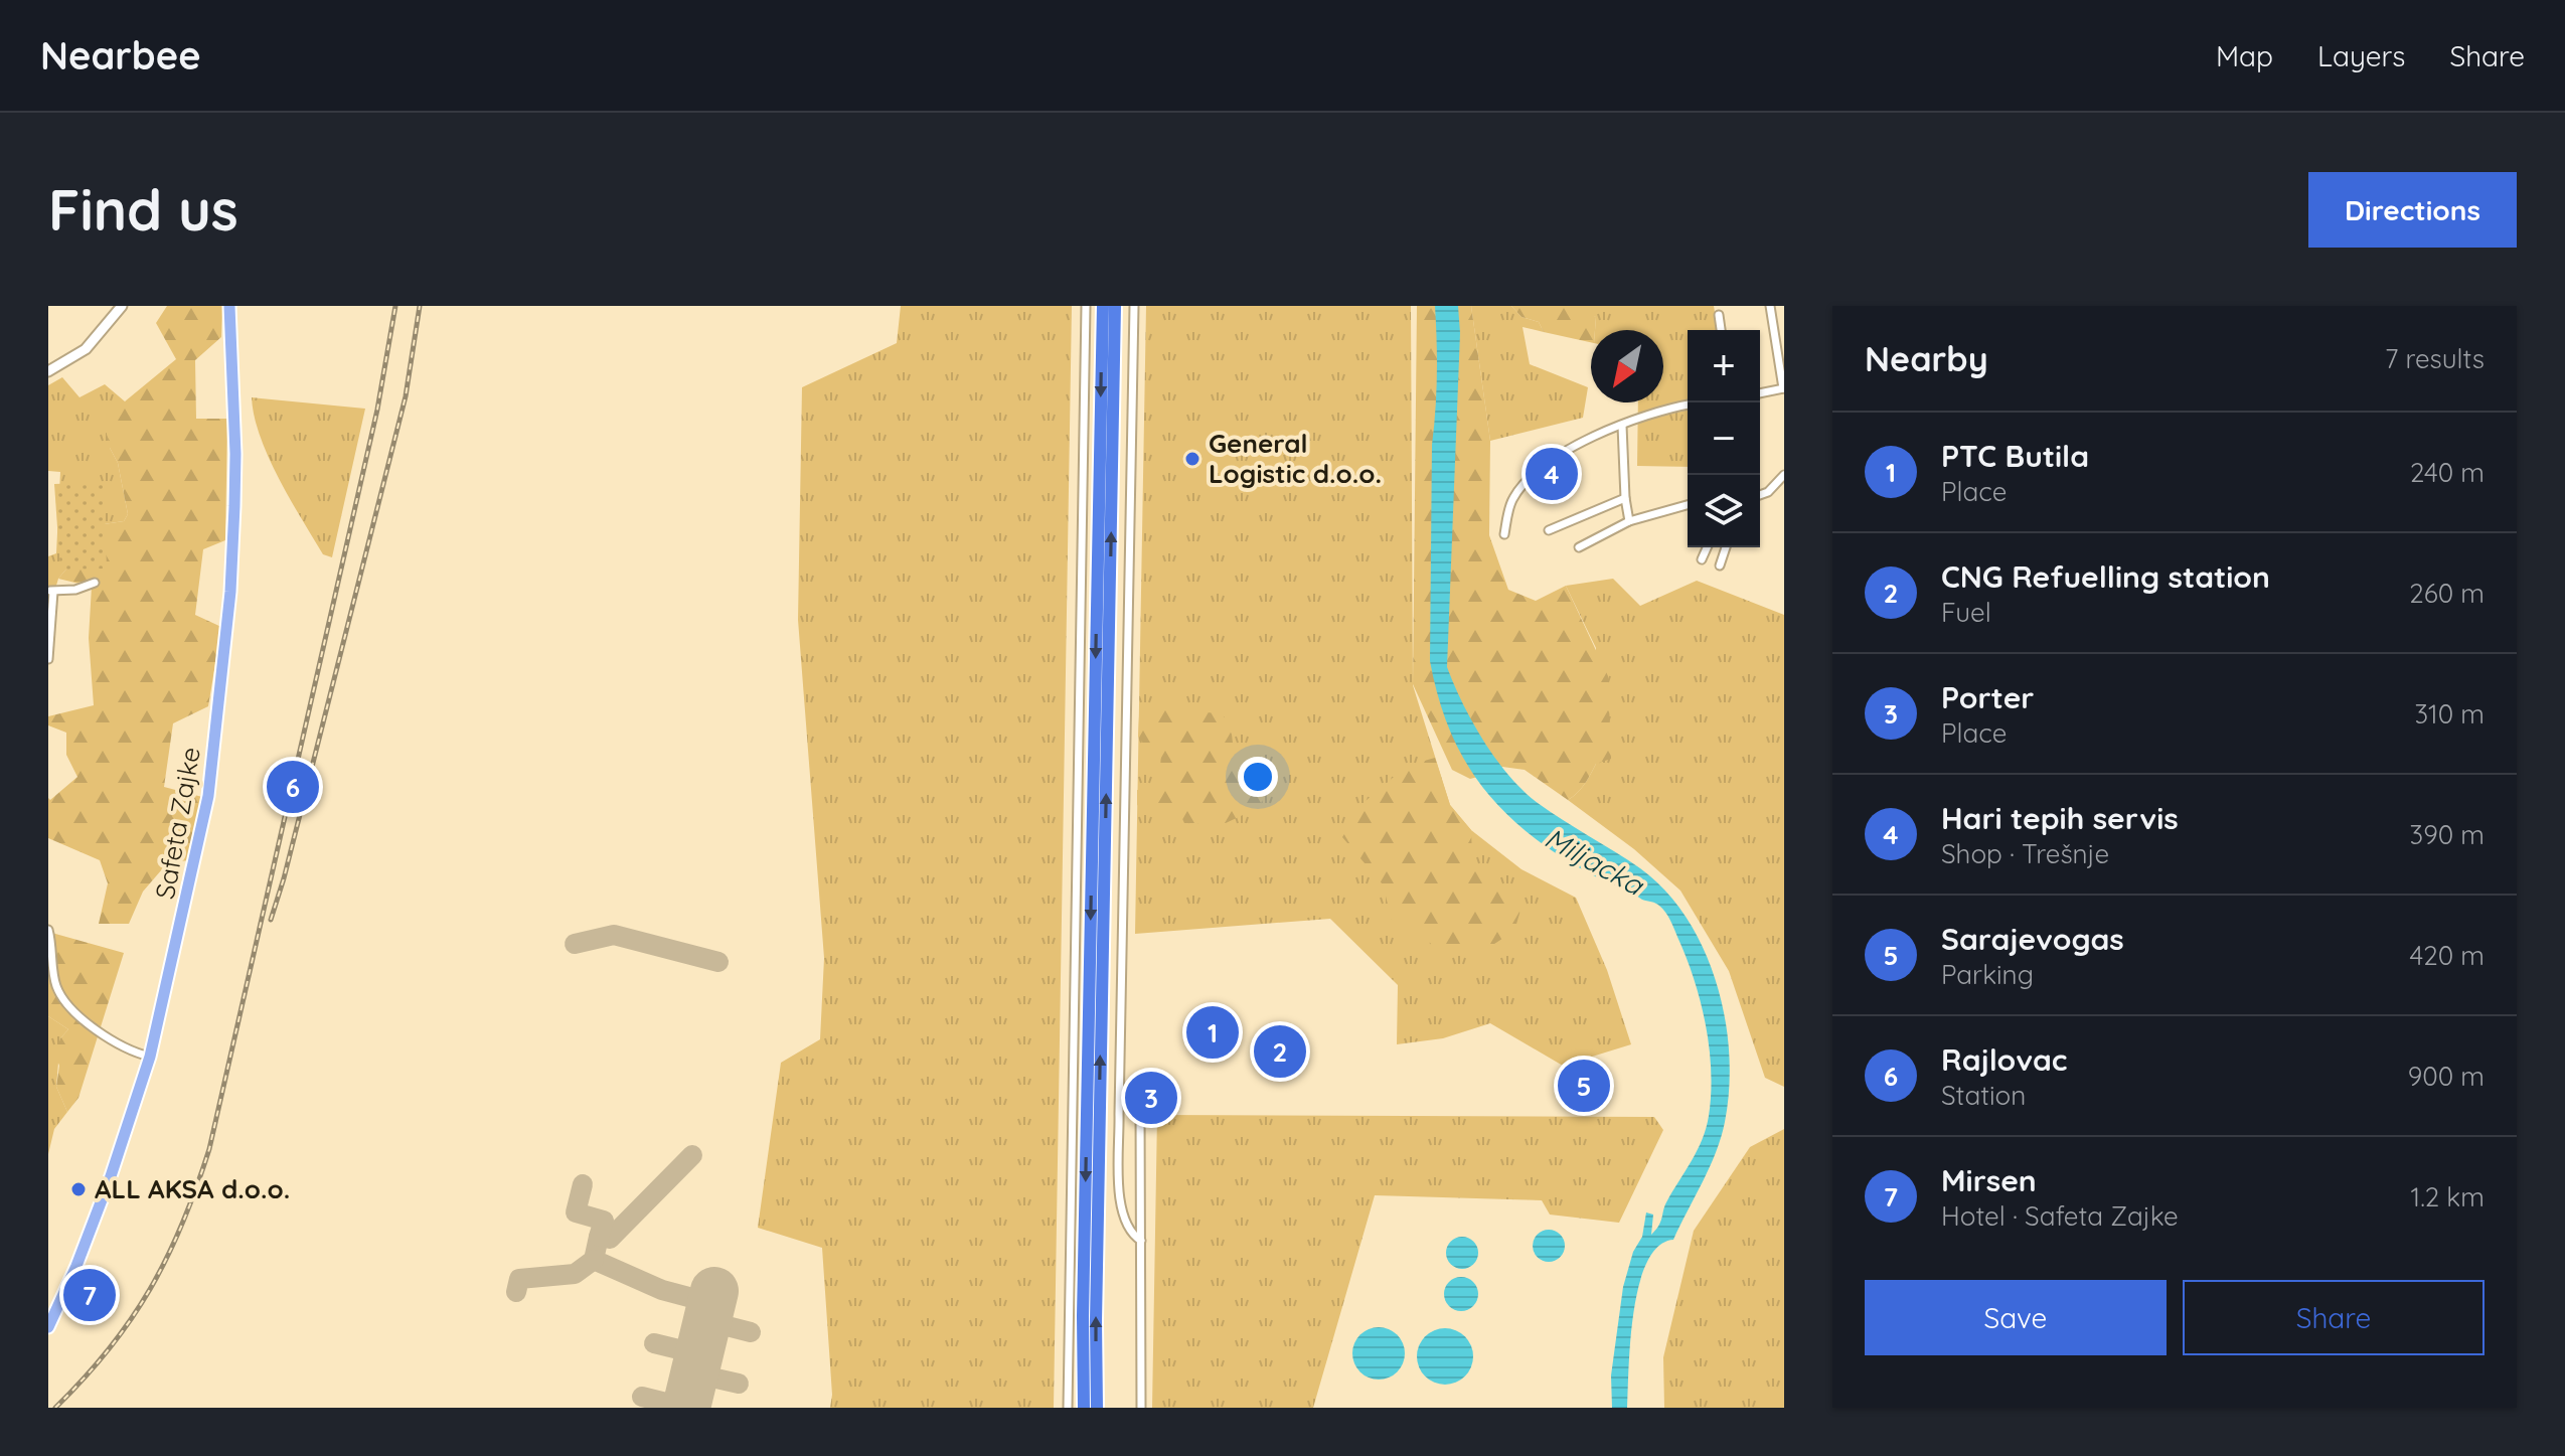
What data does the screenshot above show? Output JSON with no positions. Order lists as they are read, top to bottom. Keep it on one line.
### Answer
{"streets":{"main road":["Safeta Zajke"]},"water":["Miljacka"],"places":["General Logistic d.o.o.","ALL AKSA d.o.o."],"north":"bottom left","page":{"header":"Nearbee","nav":["Map","Layers","Share"],"buttons":["Directions",["Save","Share"]],"title":"Find us","heading":["Nearby","7 results"],"map_buttons":["+","−"],"list":[{"mark":"1","name":"PTC Butila","note":"Place","value":"240 m"},{"mark":"2","name":"CNG Refuelling station","note":"Fuel","value":"260 m"},{"mark":"3","name":"Porter","note":"Place","value":"310 m"},{"mark":"4","name":"Hari tepih servis","note":"Shop · Trešnje","value":"390 m"},{"mark":"5","name":"Sarajevogas","note":"Parking","value":"420 m"},{"mark":"6","name":"Rajlovac","note":"Station","value":"900 m"},{"mark":"7","name":"Mirsen","note":"Hotel · Safeta Zajke","value":"1.2 km"}],"pins":["4","6","1","2","5","3","7"]}}
